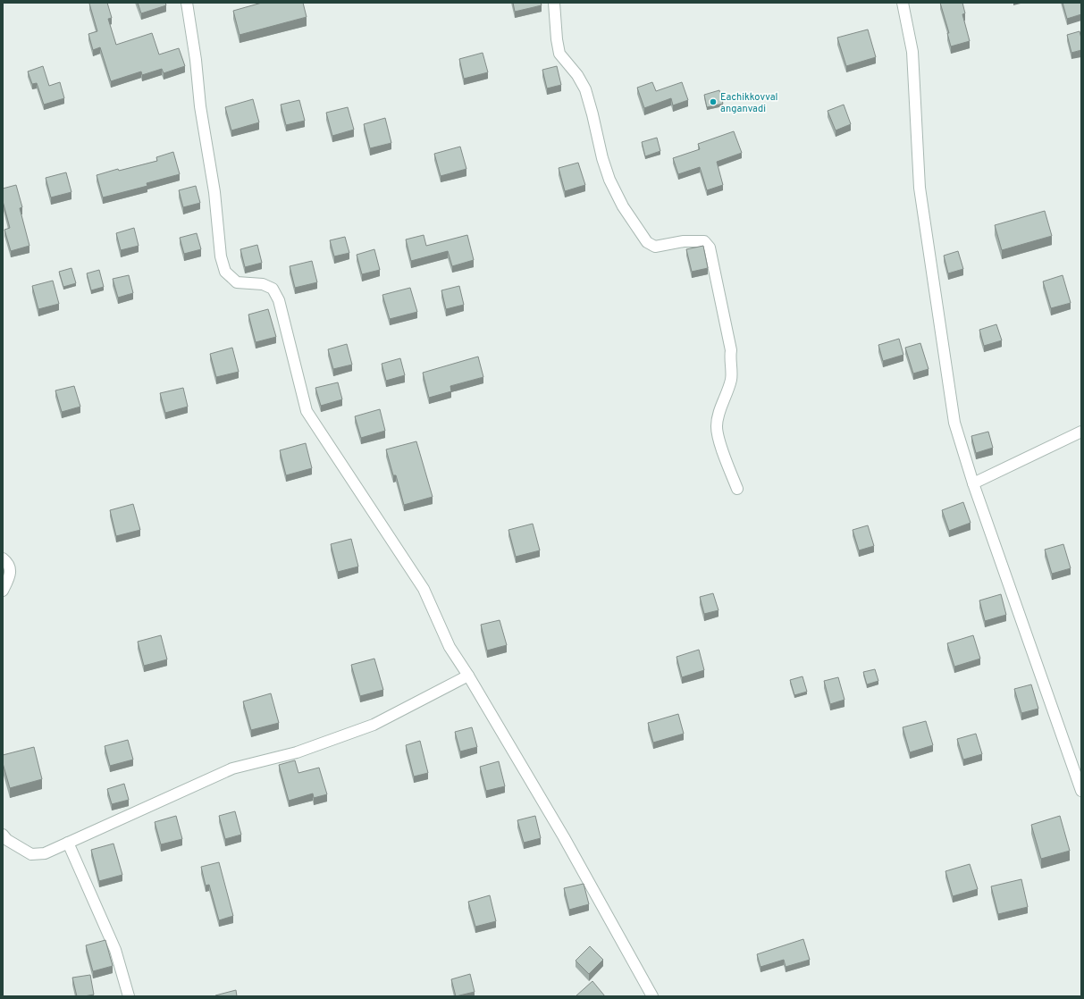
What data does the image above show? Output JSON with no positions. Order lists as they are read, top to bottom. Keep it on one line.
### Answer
{"places":["Eachikkovval anganvadi"]}
